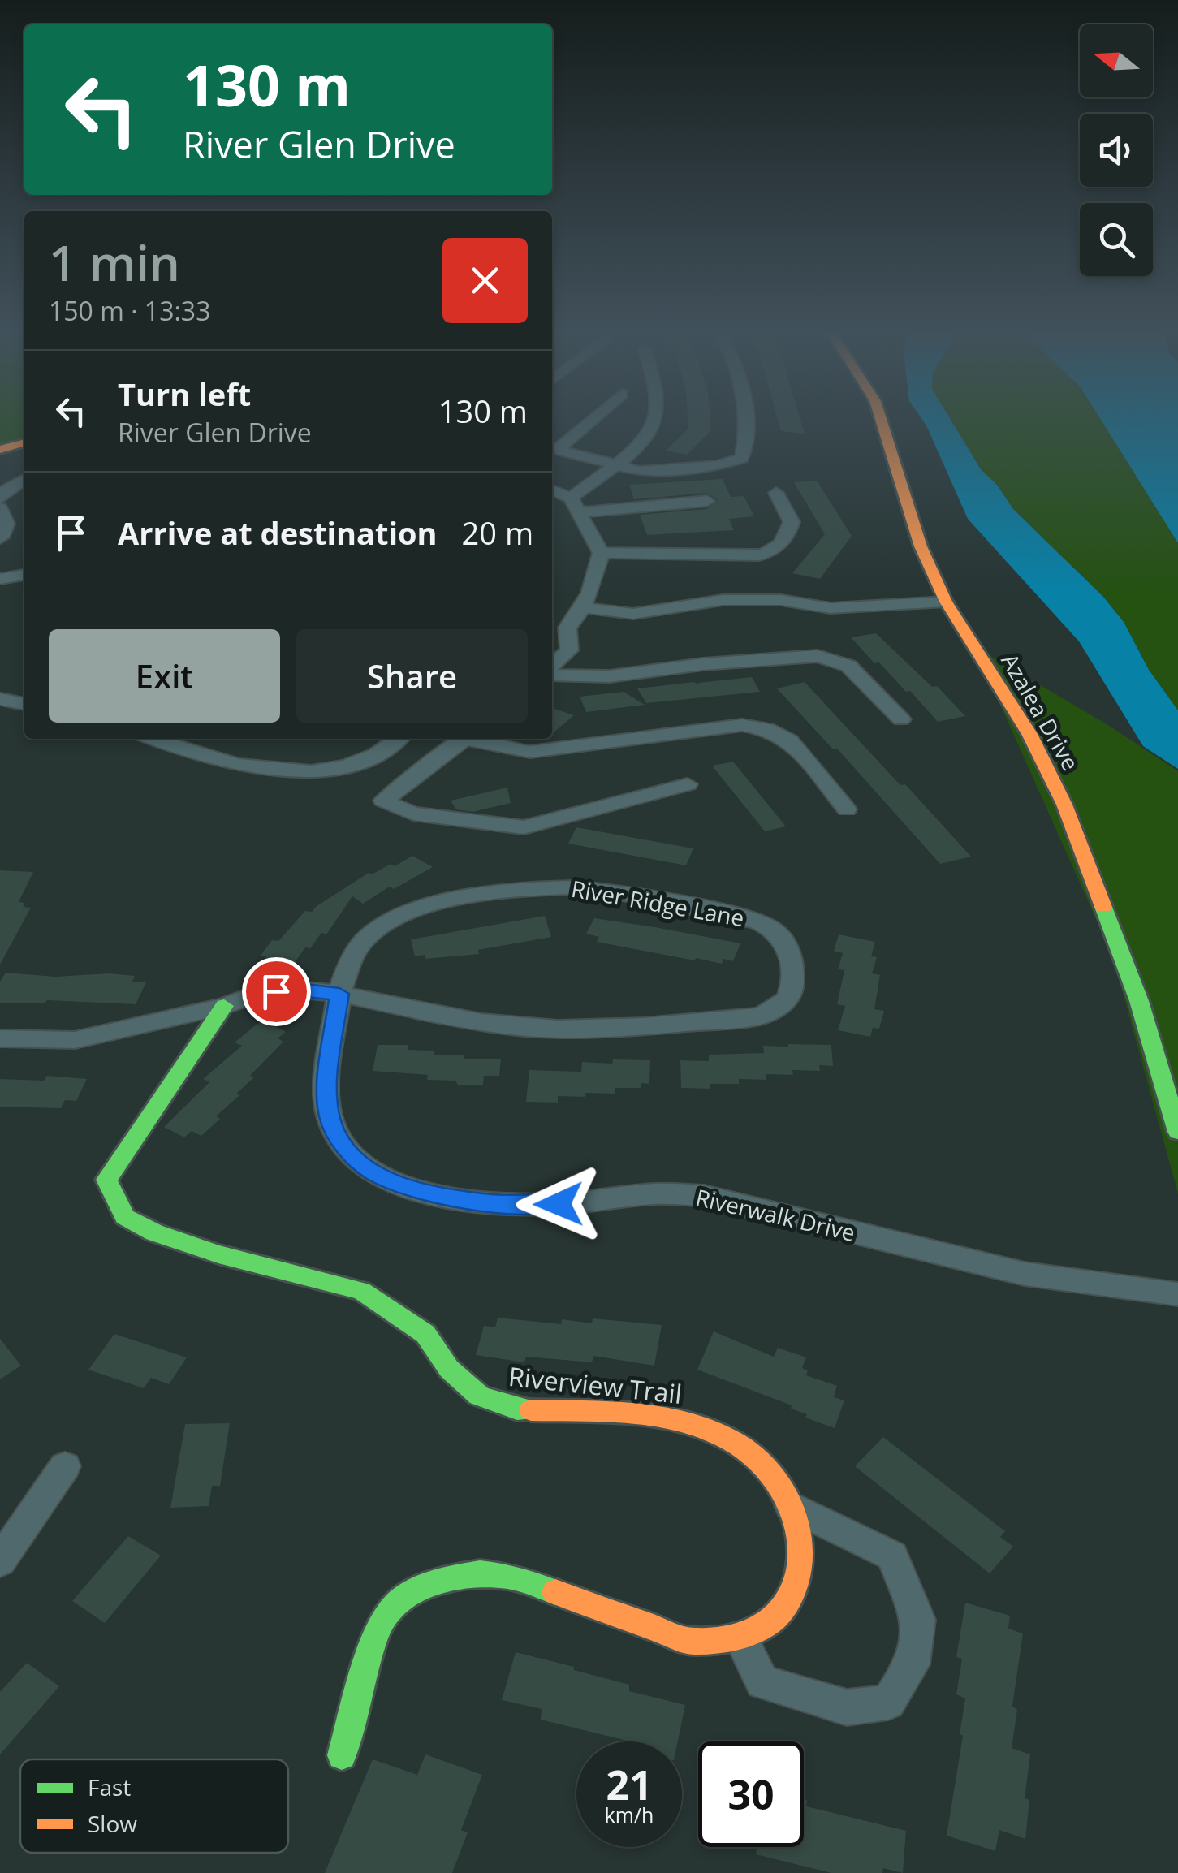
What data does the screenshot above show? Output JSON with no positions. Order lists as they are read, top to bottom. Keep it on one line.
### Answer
{"streets":{"street":["Azalea Drive","River Ridge Lane","Riverwalk Drive","Riverview Trail"]},"crossings":[["River Ridge Lane","Riverwalk Drive"],["River Ridge Lane","Riverview Trail"]],"legend":["Fast","Slow"],"north":"left","page":{"turn":["130 m","River Glen Drive"],"heading":["1 min","150 m · 13:33"],"list":[{"name":"Turn left","note":"River Glen Drive","value":"130 m"},{"name":"Arrive at destination","value":"20 m"}],"buttons":["Exit","Share"],"speed":"21 km/h","limit":"30"}}
